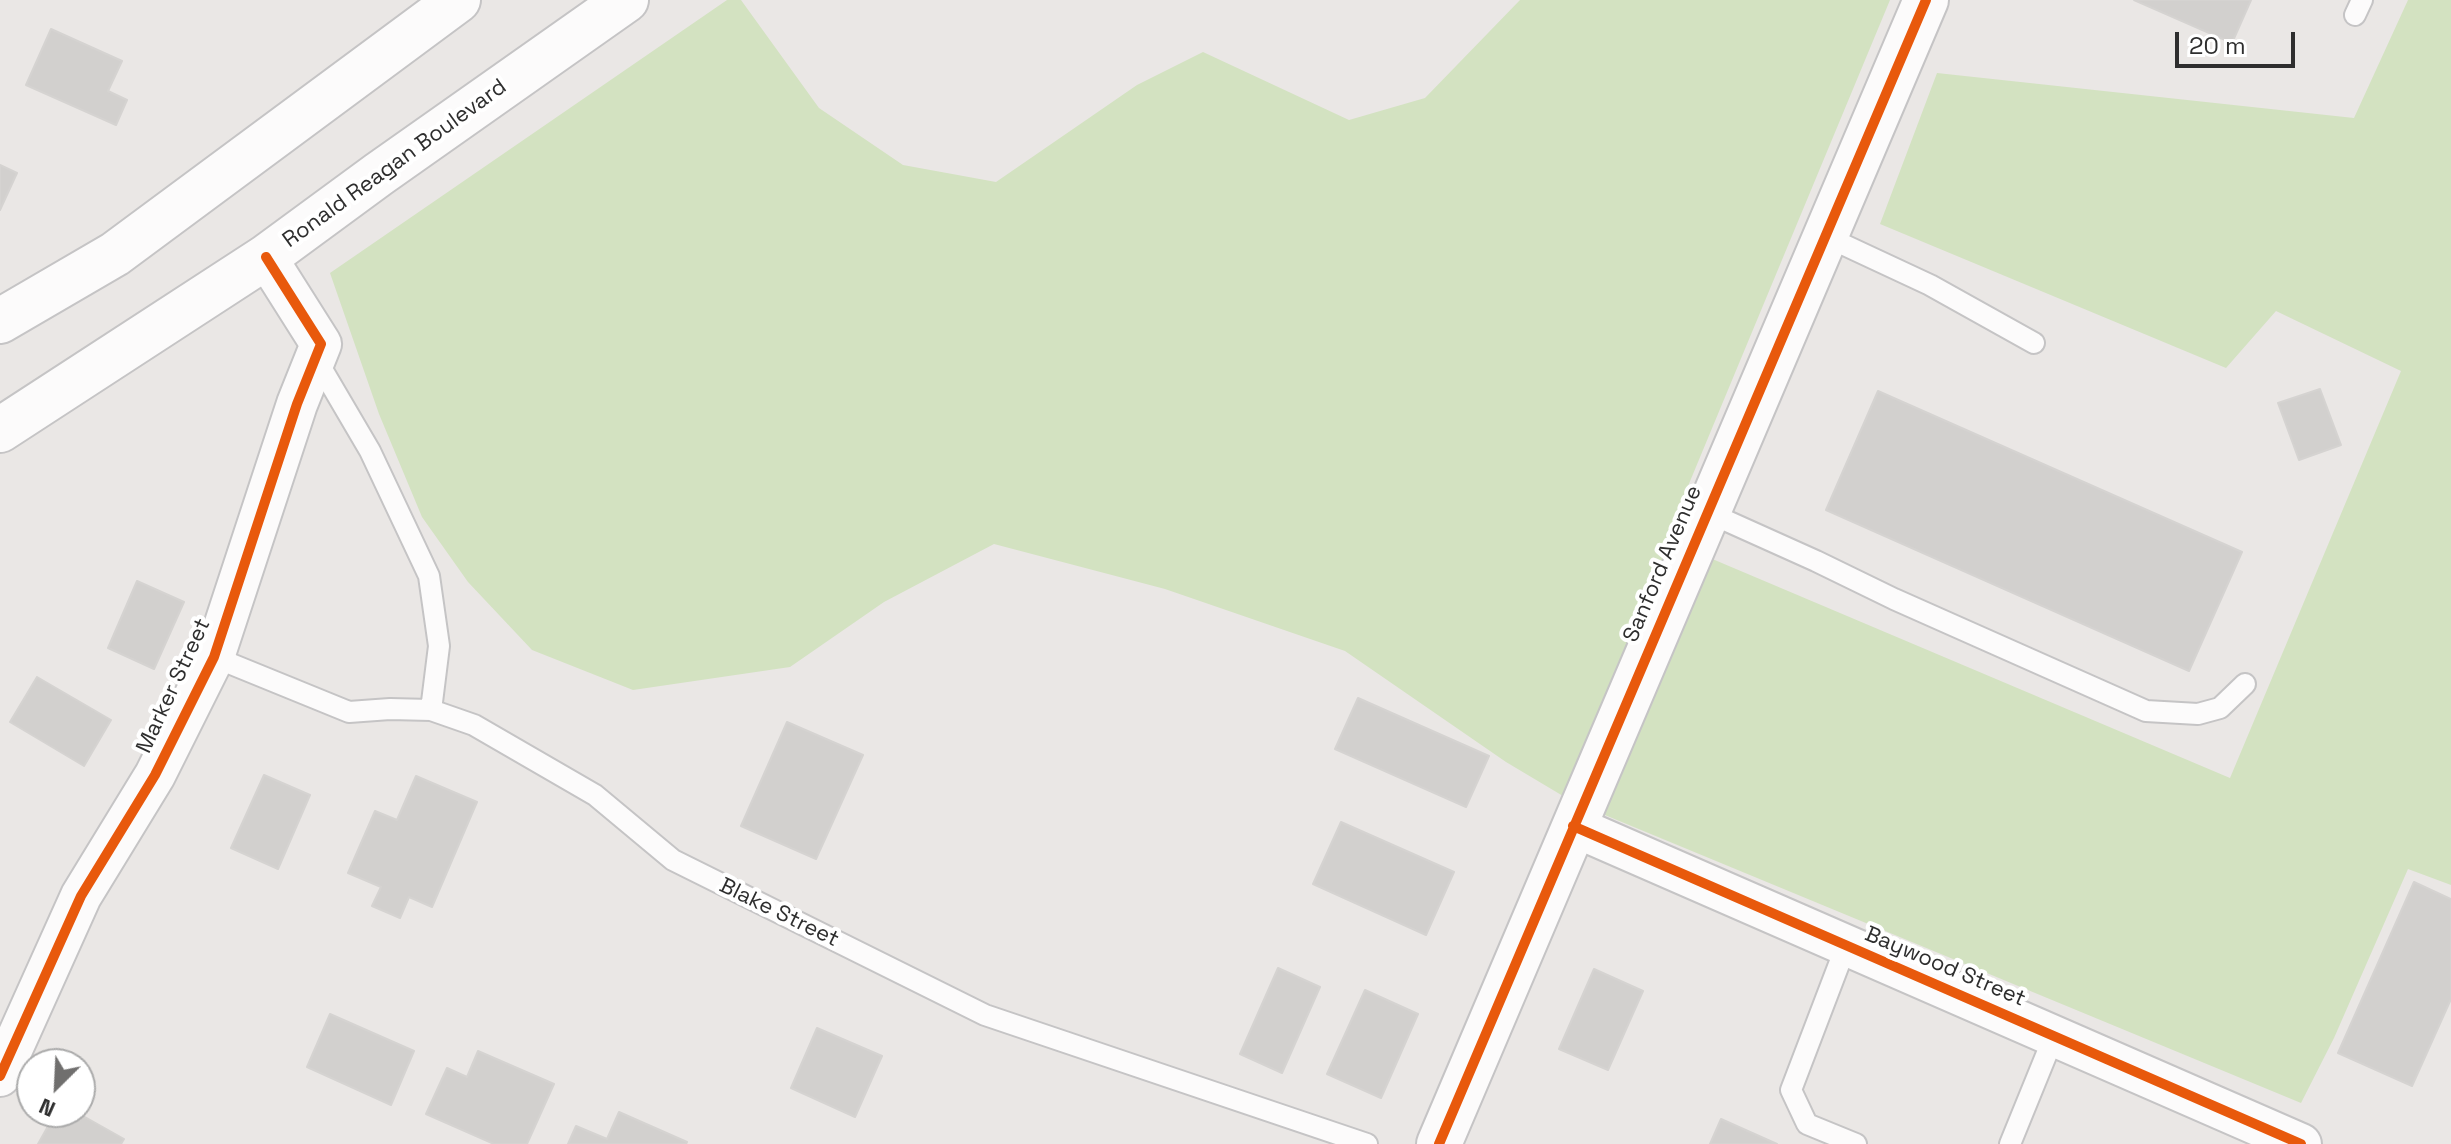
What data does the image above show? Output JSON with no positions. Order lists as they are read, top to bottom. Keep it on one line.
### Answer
{"streets":{"main road":["Ronald Reagan Boulevard","Sanford Avenue"],"street":["Marker Street","Baywood Street"],"lane":["Blake Street"]},"crossings":[["Sanford Avenue","Baywood Street"],["Marker Street","Blake Street"]],"scale_bar":"20 m","north":"bottom left"}
